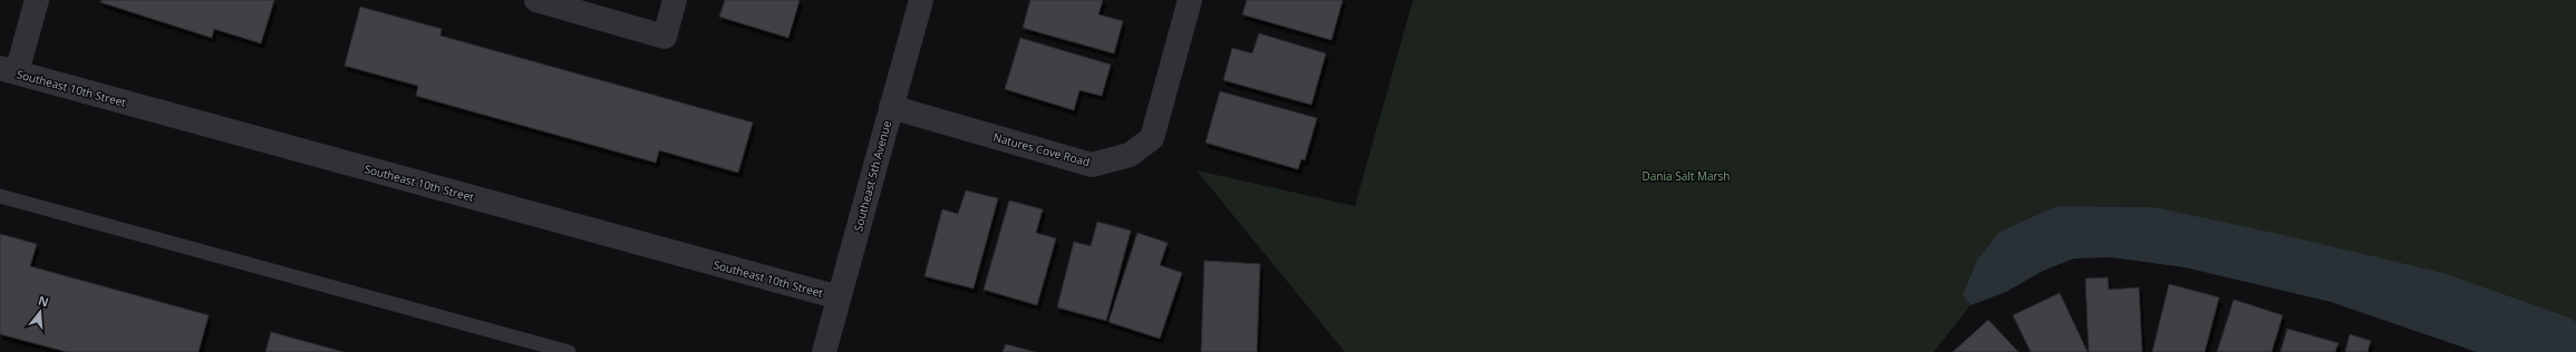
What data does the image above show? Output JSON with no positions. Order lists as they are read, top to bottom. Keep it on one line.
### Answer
{"streets":{"street":["Southeast 10th Street","Natures Cove Road","Southeast 5th Avenue"]},"crossings":[["Southeast 10th Street","Southeast 5th Avenue"],["Natures Cove Road","Southeast 5th Avenue"]],"parks":["Dania Salt Marsh"],"north":"top"}
